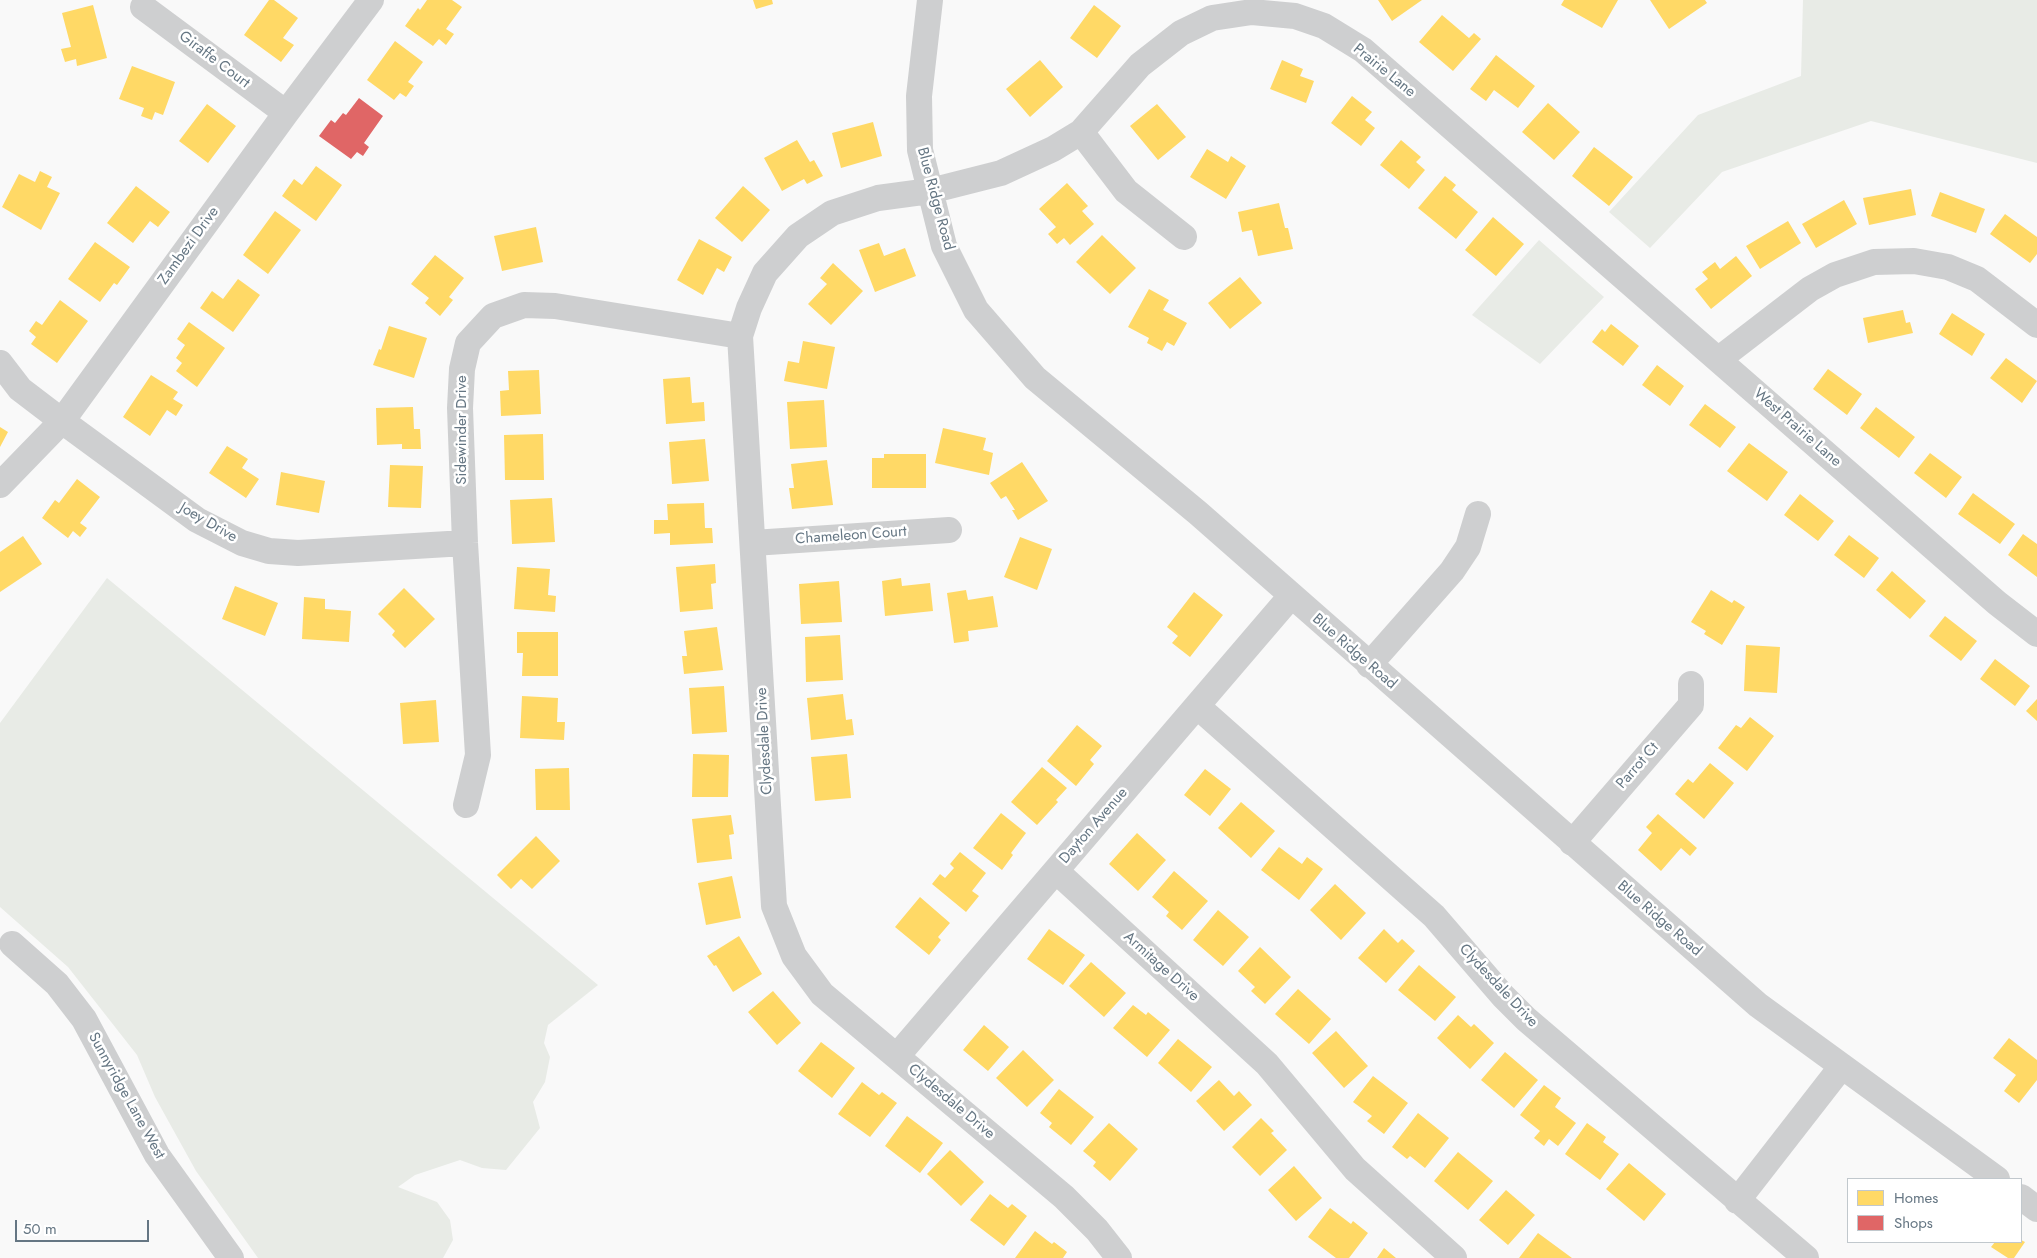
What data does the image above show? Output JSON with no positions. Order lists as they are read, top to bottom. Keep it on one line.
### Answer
{"streets":{"street":["Giraffe Court","Prairie Lane","Blue Ridge Road","Zambezi Drive","West Prairie Lane","Sidewinder Drive","Joey Drive","Chameleon Court","Clydesdale Drive","Parrot Ct","Dayton Avenue","Armitage Drive","Sunnyridge Lane West"]},"crossings":[["Giraffe Court","Zambezi Drive"],["Prairie Lane","Blue Ridge Road"],["Prairie Lane","West Prairie Lane"],["Prairie Lane","Clydesdale Drive"],["Blue Ridge Road","Clydesdale Drive"],["Blue Ridge Road","Parrot Ct"],["Blue Ridge Road","Dayton Avenue"],["Zambezi Drive","Joey Drive"],["Sidewinder Drive","Joey Drive"],["Sidewinder Drive","Clydesdale Drive"],["Chameleon Court","Clydesdale Drive"],["Clydesdale Drive","Dayton Avenue"],["Dayton Avenue","Armitage Drive"]],"legend":["Homes","Shops"],"scale_bar":"50 m"}
